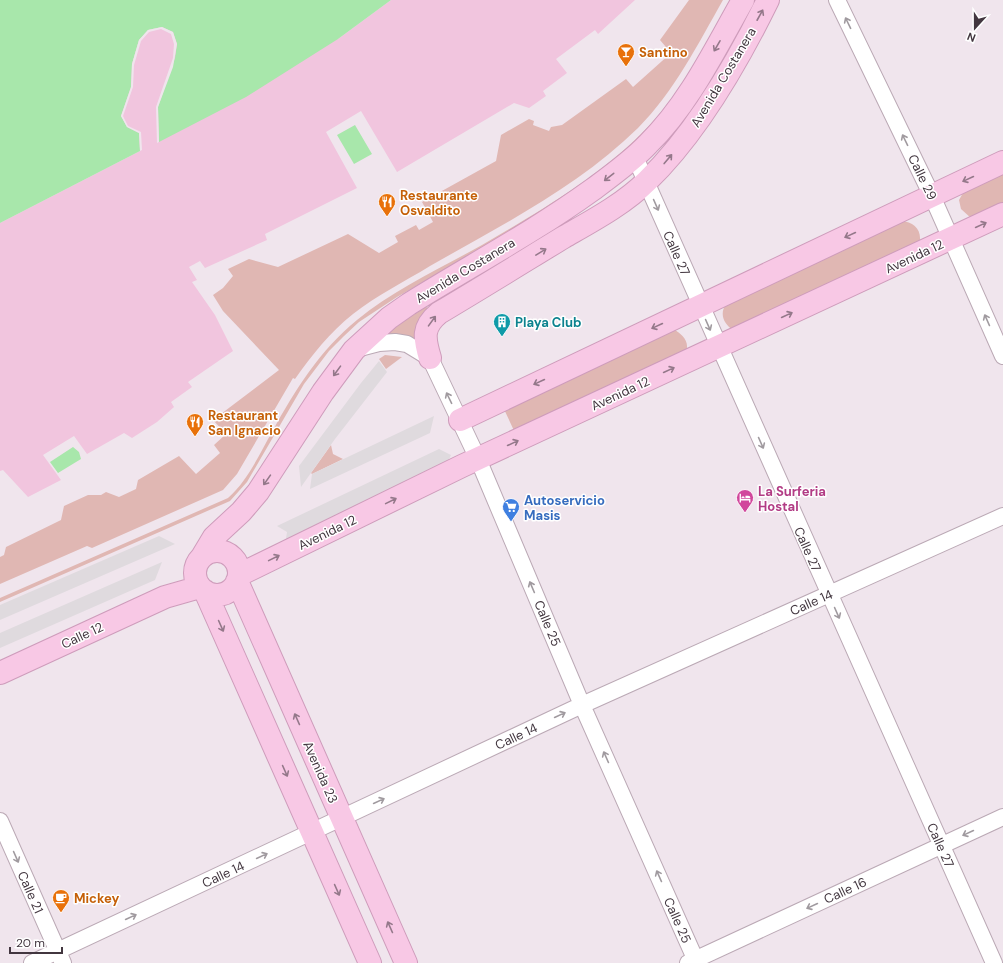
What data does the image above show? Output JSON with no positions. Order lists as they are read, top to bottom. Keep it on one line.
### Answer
{"streets":{"main road":["Avenida Costanera","Avenida 12","Calle 12","Avenida 23"],"street":["Calle 29","Calle 27","Calle 14","Calle 25","Calle 16","Calle 21"]},"crossings":[["Avenida Costanera","Calle 27"],["Avenida Costanera","Avenida 12"],["Avenida Costanera","Calle 25"],["Avenida Costanera","Calle 12"],["Avenida Costanera","Avenida 23"],["Calle 29","Avenida 12"],["Calle 27","Avenida 12"],["Calle 27","Calle 14"],["Calle 27","Calle 16"],["Avenida 12","Calle 25"],["Avenida 12","Calle 12"],["Avenida 12","Avenida 23"],["Calle 14","Calle 25"],["Calle 14","Avenida 23"],["Calle 14","Calle 21"],["Calle 25","Calle 16"],["Calle 12","Avenida 23"]],"one_way":["Calle 29","Calle 27","Calle 14","Calle 25","Calle 16","Calle 21"],"places":{"bar":["Santino"],"restaurant":["Restaurante Osvaldito","Restaurant San Ignacio"],"building":["Playa Club"],"hotel":["La Surferia Hostal"],"supermarket":["Autoservicio Masis"],"cafe":["Mickey"]},"scale_bar":"20 m","north":"bottom"}
